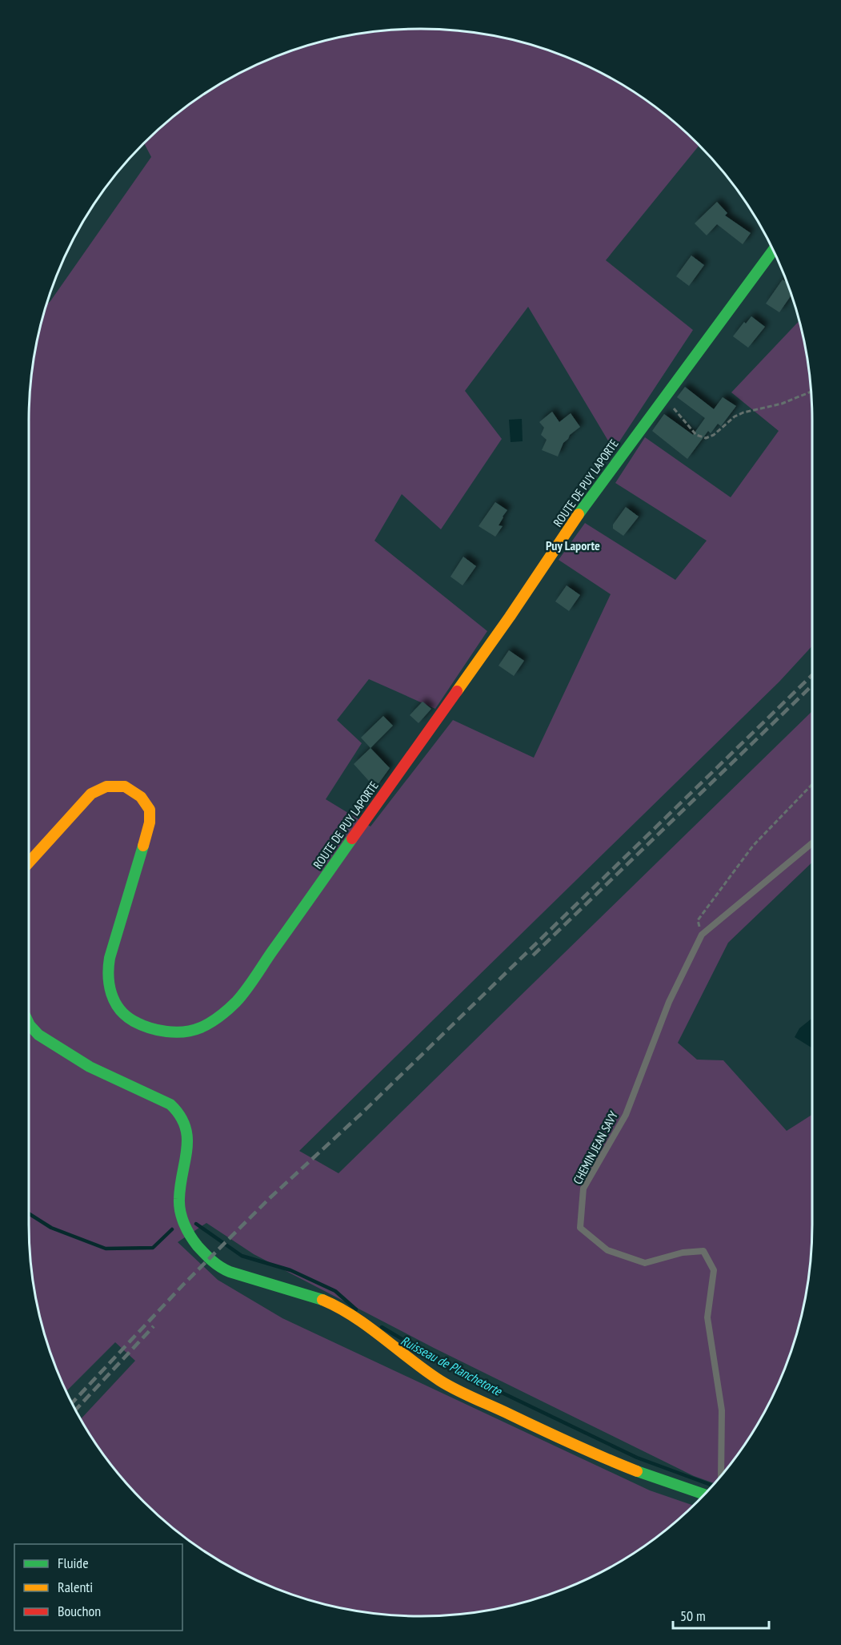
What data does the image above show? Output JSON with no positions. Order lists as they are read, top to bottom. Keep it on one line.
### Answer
{"streets":{"street":["ROUTE DE PUY LAPORTE"],"lane":["CHEMIN JEAN SAVY"]},"districts":["Puy Laporte"],"water":["Ruisseau de Planchetorte"],"legend":["Fluide","Ralenti","Bouchon"],"scale_bar":"50 m"}
